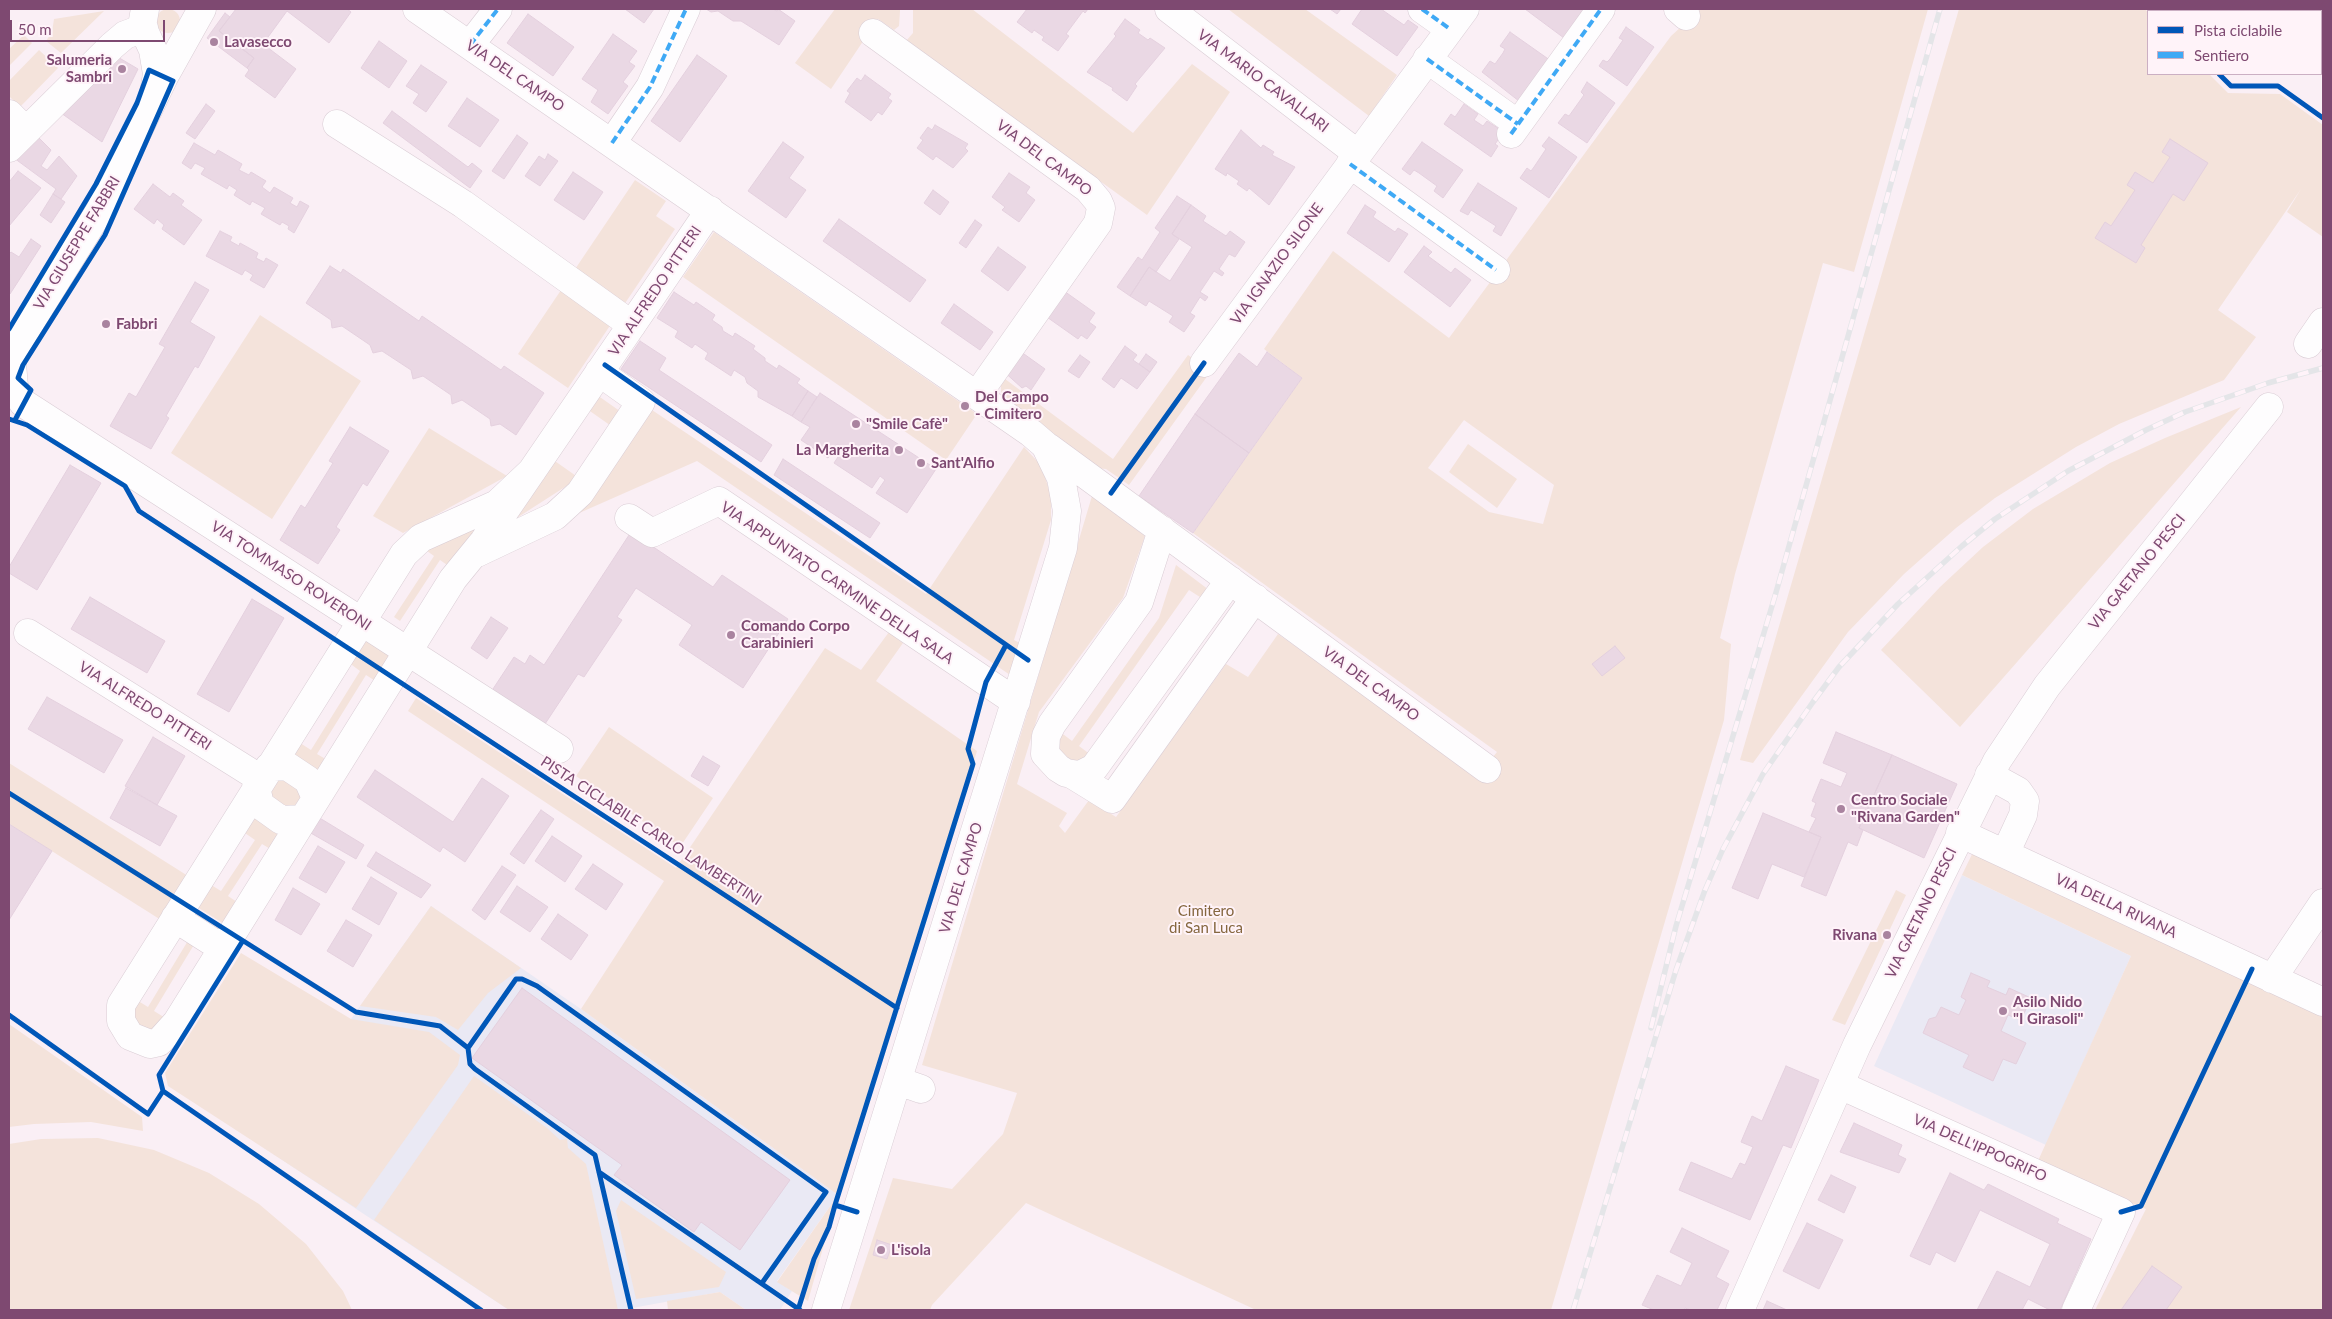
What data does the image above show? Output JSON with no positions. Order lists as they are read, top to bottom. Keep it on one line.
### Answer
{"streets":{"street":["VIA DEL CAMPO","VIA MARIO CAVALLARI","VIA GIUSEPPE FABBRI","VIA IGNAZIO SILONE","VIA ALFREDO PITTERI","VIA GAETANO PESCI","VIA TOMMASO ROVERONI","VIA APPUNTATO CARMINE DELLA SALA","VIA DELLA RIVANA","VIA DELL'IPPOGRIFO"],"cycle path":["PISTA CICLABILE CARLO LAMBERTINI"]},"crossings":[["VIA DEL CAMPO","VIA ALFREDO PITTERI"],["VIA DEL CAMPO","VIA APPUNTATO CARMINE DELLA SALA"],["VIA MARIO CAVALLARI","VIA IGNAZIO SILONE"],["VIA GIUSEPPE FABBRI","VIA TOMMASO ROVERONI"],["VIA ALFREDO PITTERI","VIA TOMMASO ROVERONI"],["VIA GAETANO PESCI","VIA DELLA RIVANA"],["VIA GAETANO PESCI","VIA DELL'IPPOGRIFO"]],"parks":["Cimitero di San Luca"],"places":["Lavasecco","Salumeria Sambri","Fabbri","Del Campo - Cimitero","\"Smile Cafè\"","La Margherita","Sant'Alfio","Comando Corpo Carabinieri","Centro Sociale \"Rivana Garden\"","Rivana","Asilo Nido \"I Girasoli\"","L'isola"],"legend":["Pista ciclabile","Sentiero"],"scale_bar":"50 m"}
